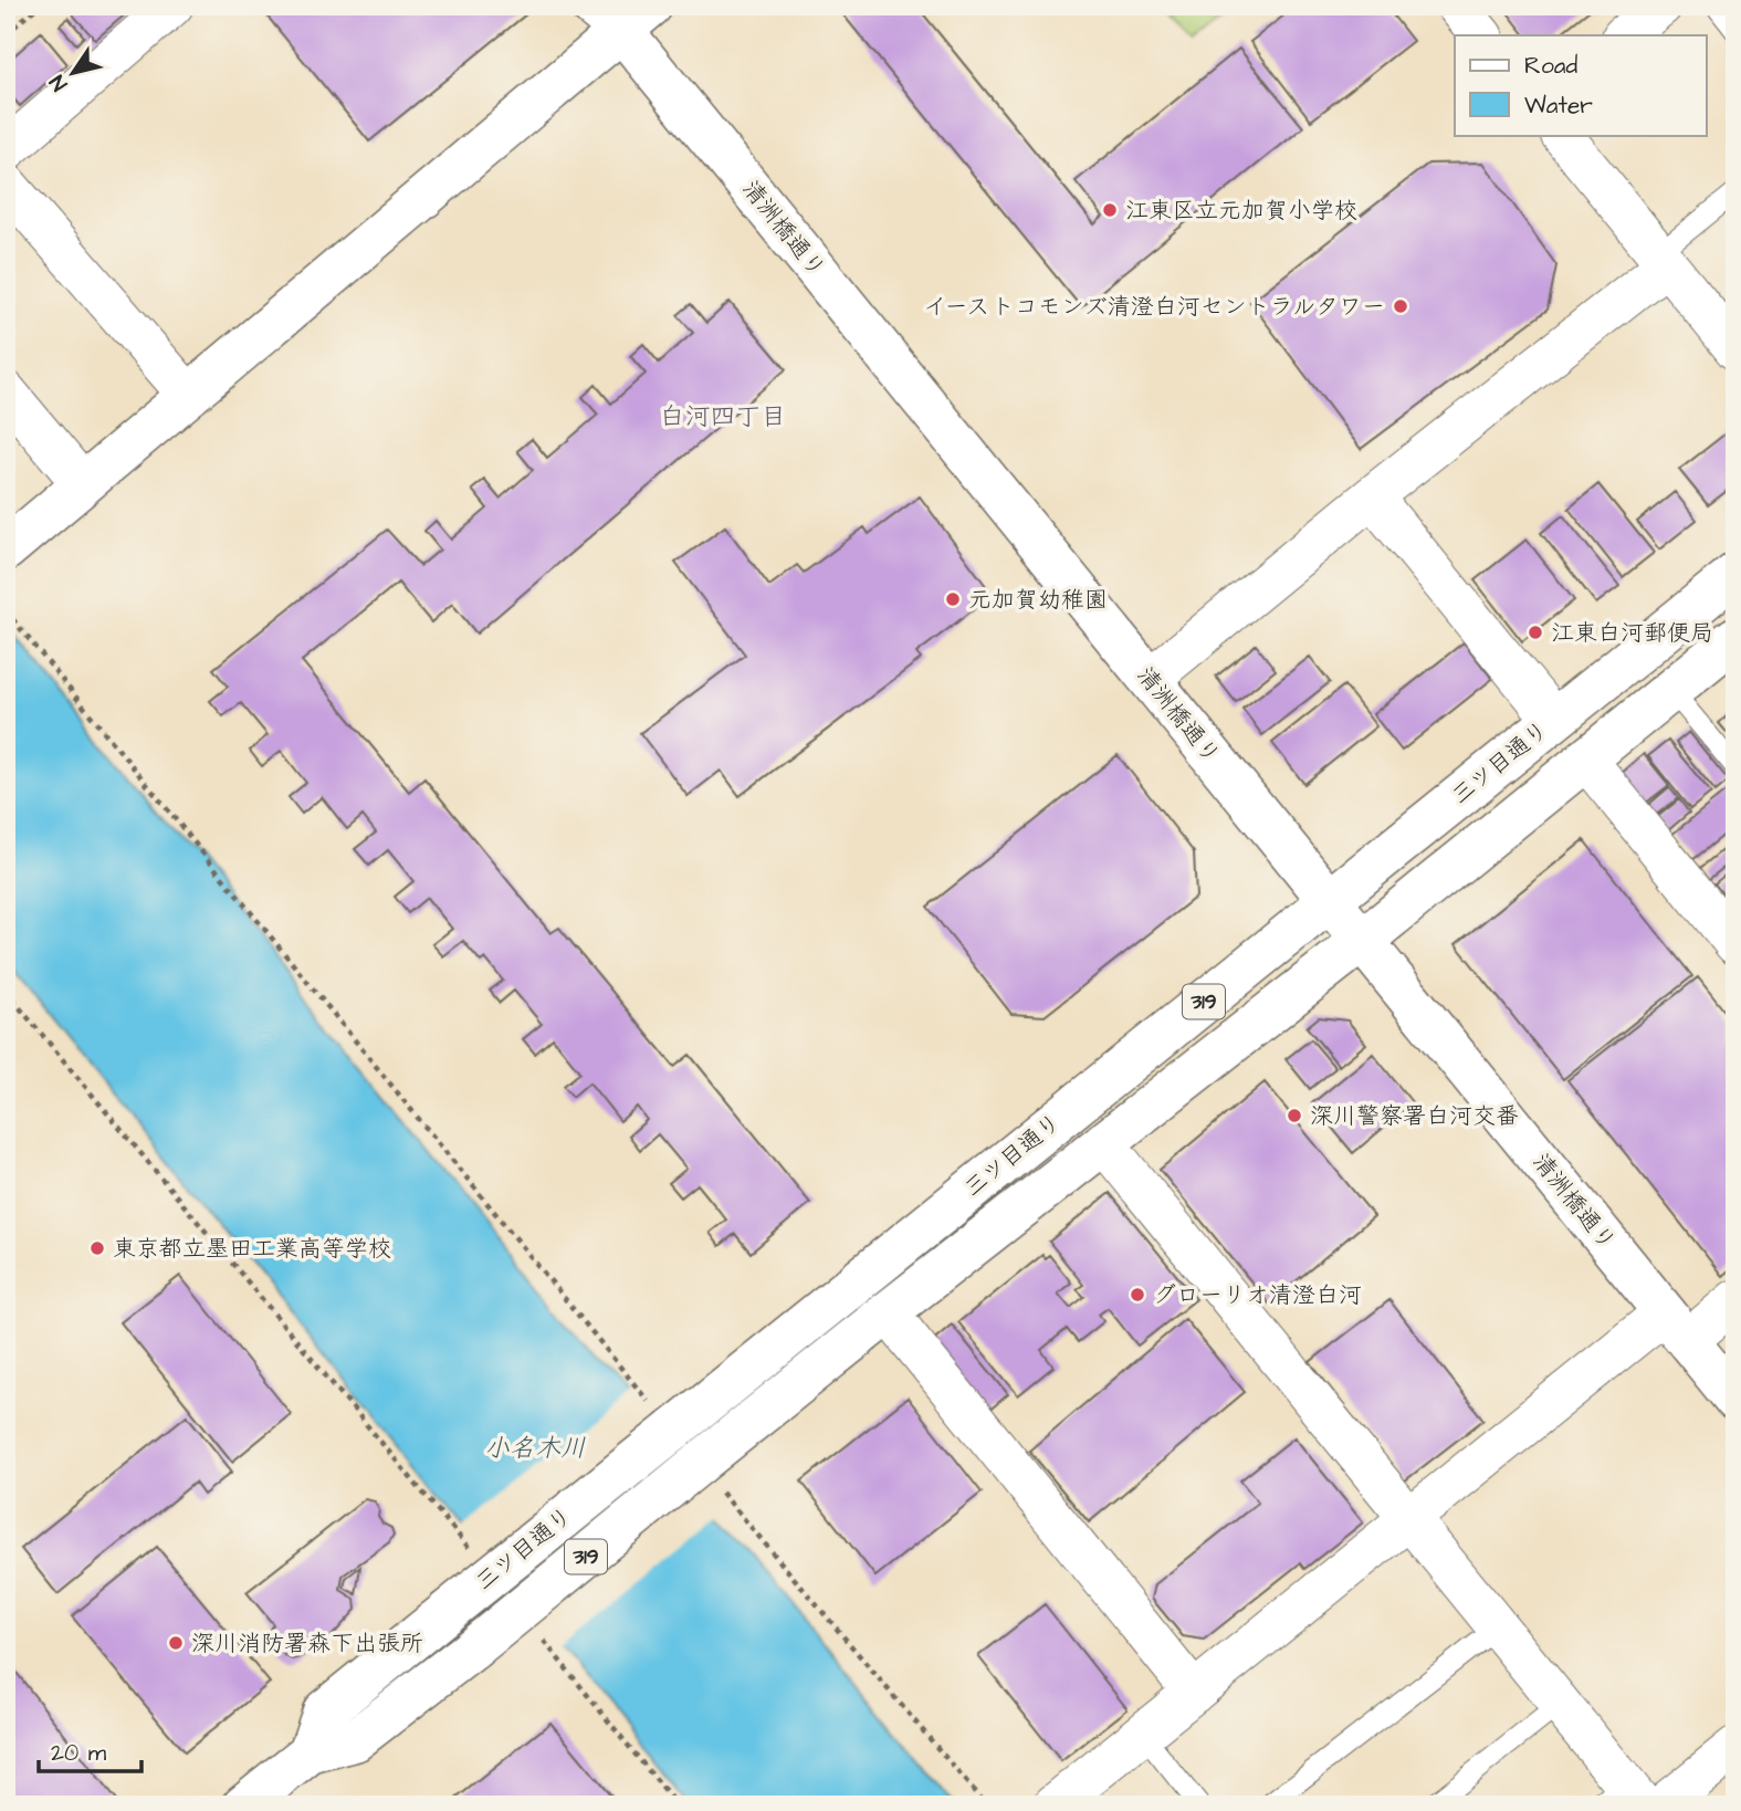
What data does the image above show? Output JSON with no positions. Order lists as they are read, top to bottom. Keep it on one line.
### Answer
{"streets":{"main road":["清洲橋通り","三ツ目通り","319"]},"crossings":[["清洲橋通り","三ツ目通り"]],"districts":["白河四丁目"],"water":["小名木川"],"places":["江東区立元加賀小学校","イーストコモンズ清澄白河セントラルタワー","元加賀幼稚園","江東白河郵便局","深川警察署白河交番","東京都立墨田工業高等学校","グローリオ清澄白河","深川消防署森下出張所"],"legend":["Road","Water"],"scale_bar":"20 m","north":"bottom left"}
